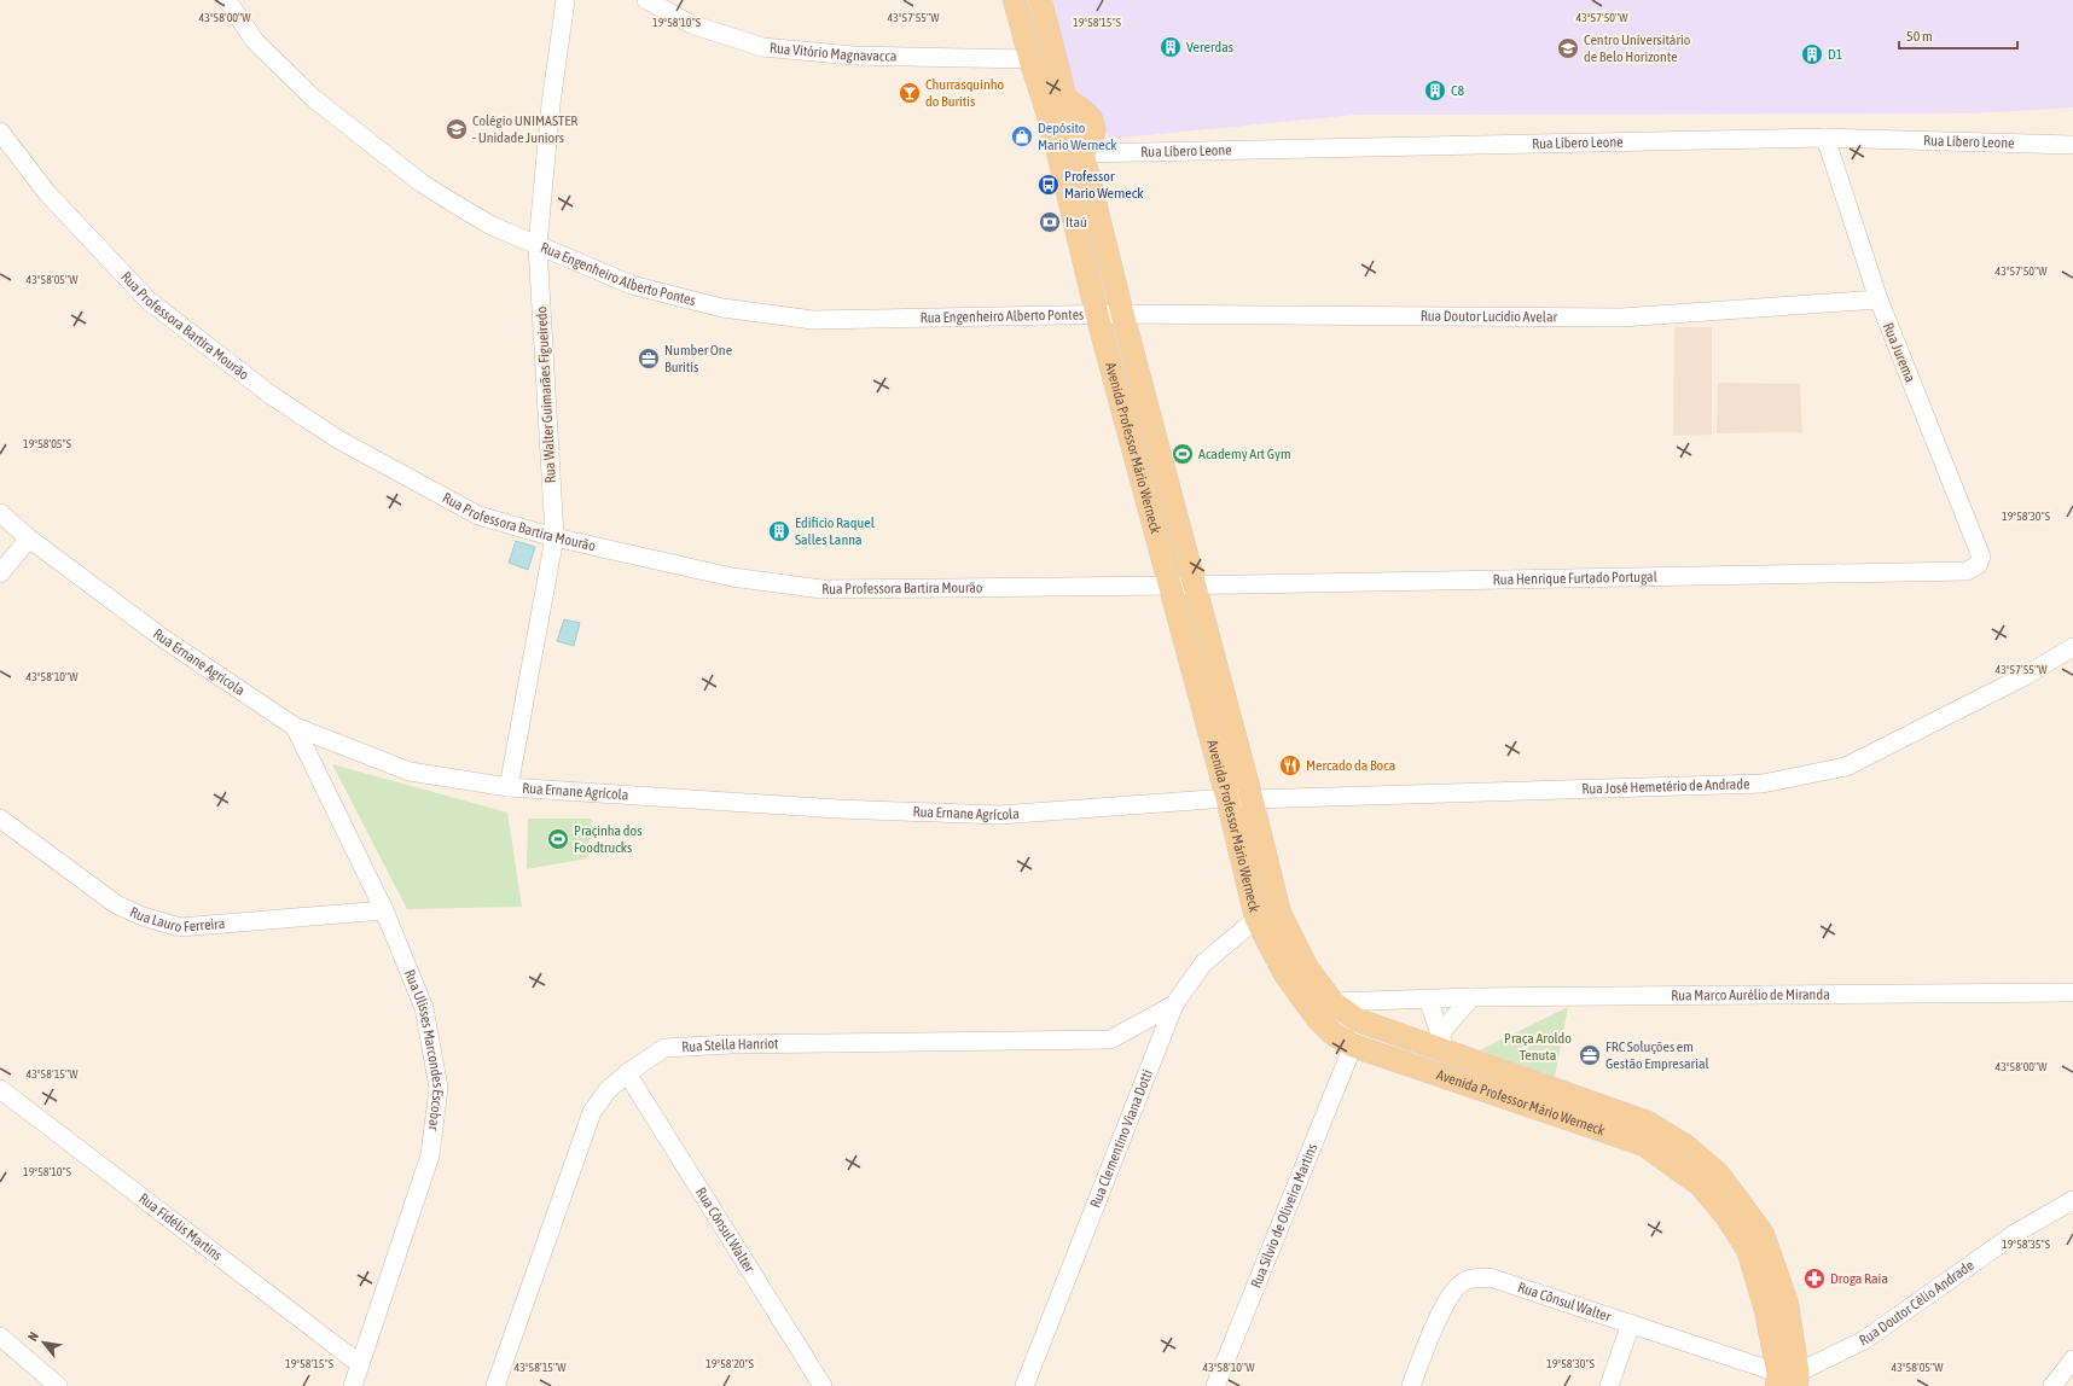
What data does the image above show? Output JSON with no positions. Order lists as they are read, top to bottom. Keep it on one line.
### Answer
{"streets":{"main road":["Avenida Professor Mário Werneck"],"street":["Rua Vitório Magnavacca","Rua Líbero Leone","Rua Engenheiro Alberto Pontes","Rua Doutor Lucídio Avelar","Rua Professora Bartira Mourão","Rua Jurema","Rua Walter Guimarães Figueiredo","Rua Henrique Furtado Portugal","Rua Ernane Agrícola","Rua José Hemetério de Andrade","Rua Lauro Ferreira","Rua Marco Aurélio de Miranda","Rua Stella Hanriot","Rua Ulisses Marcondes Escobar","Rua Clementino Viana Dotti","Rua Sílvio de Oliveira Martins","Rua Fidélis Martins","Rua Cônsul Walter","Rua Doutor Célio Andrade"]},"crossings":[["Rua Vitório Magnavacca","Avenida Professor Mário Werneck"],["Rua Líbero Leone","Rua Jurema"],["Rua Líbero Leone","Avenida Professor Mário Werneck"],["Rua Engenheiro Alberto Pontes","Rua Doutor Lucídio Avelar"],["Rua Engenheiro Alberto Pontes","Rua Walter Guimarães Figueiredo"],["Rua Engenheiro Alberto Pontes","Avenida Professor Mário Werneck"],["Rua Doutor Lucídio Avelar","Rua Jurema"],["Rua Doutor Lucídio Avelar","Avenida Professor Mário Werneck"],["Rua Professora Bartira Mourão","Rua Walter Guimarães Figueiredo"],["Rua Professora Bartira Mourão","Avenida Professor Mário Werneck"],["Rua Professora Bartira Mourão","Rua Henrique Furtado Portugal"],["Rua Jurema","Rua Henrique Furtado Portugal"],["Rua Walter Guimarães Figueiredo","Rua Ernane Agrícola"],["Avenida Professor Mário Werneck","Rua Henrique Furtado Portugal"],["Avenida Professor Mário Werneck","Rua Ernane Agrícola"],["Avenida Professor Mário Werneck","Rua José Hemetério de Andrade"],["Avenida Professor Mário Werneck","Rua Marco Aurélio de Miranda"],["Avenida Professor Mário Werneck","Rua Clementino Viana Dotti"],["Avenida Professor Mário Werneck","Rua Sílvio de Oliveira Martins"],["Avenida Professor Mário Werneck","Rua Cônsul Walter"],["Avenida Professor Mário Werneck","Rua Doutor Célio Andrade"],["Rua Ernane Agrícola","Rua José Hemetério de Andrade"],["Rua Ernane Agrícola","Rua Ulisses Marcondes Escobar"],["Rua Lauro Ferreira","Rua Ulisses Marcondes Escobar"],["Rua Stella Hanriot","Rua Clementino Viana Dotti"],["Rua Stella Hanriot","Rua Cônsul Walter"],["Rua Ulisses Marcondes Escobar","Rua Fidélis Martins"],["Rua Cônsul Walter","Rua Doutor Célio Andrade"]],"parks":["Praça Aroldo Tenuta"],"places":{"building":["Vererdas","D1","C8","Edificio Raquel Salles Lanna"],"school or university":["Centro Universitário de Belo Horizonte","Colégio UNIMASTER - Unidade Juniors"],"bar":["Churrasquinho do Buritis"],"shop":["Depósito Mario Werneck"],"bus stop":["Professor Mario Werneck"],"bank":["Itaú"],"office":["Number One Buritis","FRC Soluções em Gestão Empresarial"],"sports":["Academy Art Gym","Praçinha dos Foodtrucks"],"restaurant":["Mercado da Boca"],"pharmacy":["Droga Raia"]},"scale_bar":"50 m","north":"top left","coordinates":["43°58'00\"W","43°57'55\"W","43°57'50\"W","19°58'10\"S","19°58'15\"S","43°58'05\"W","19°58'05\"S","19°58'30\"S","43°58'10\"W","43°58'15\"W","19°58'35\"S","19°58'20\"S"]}
